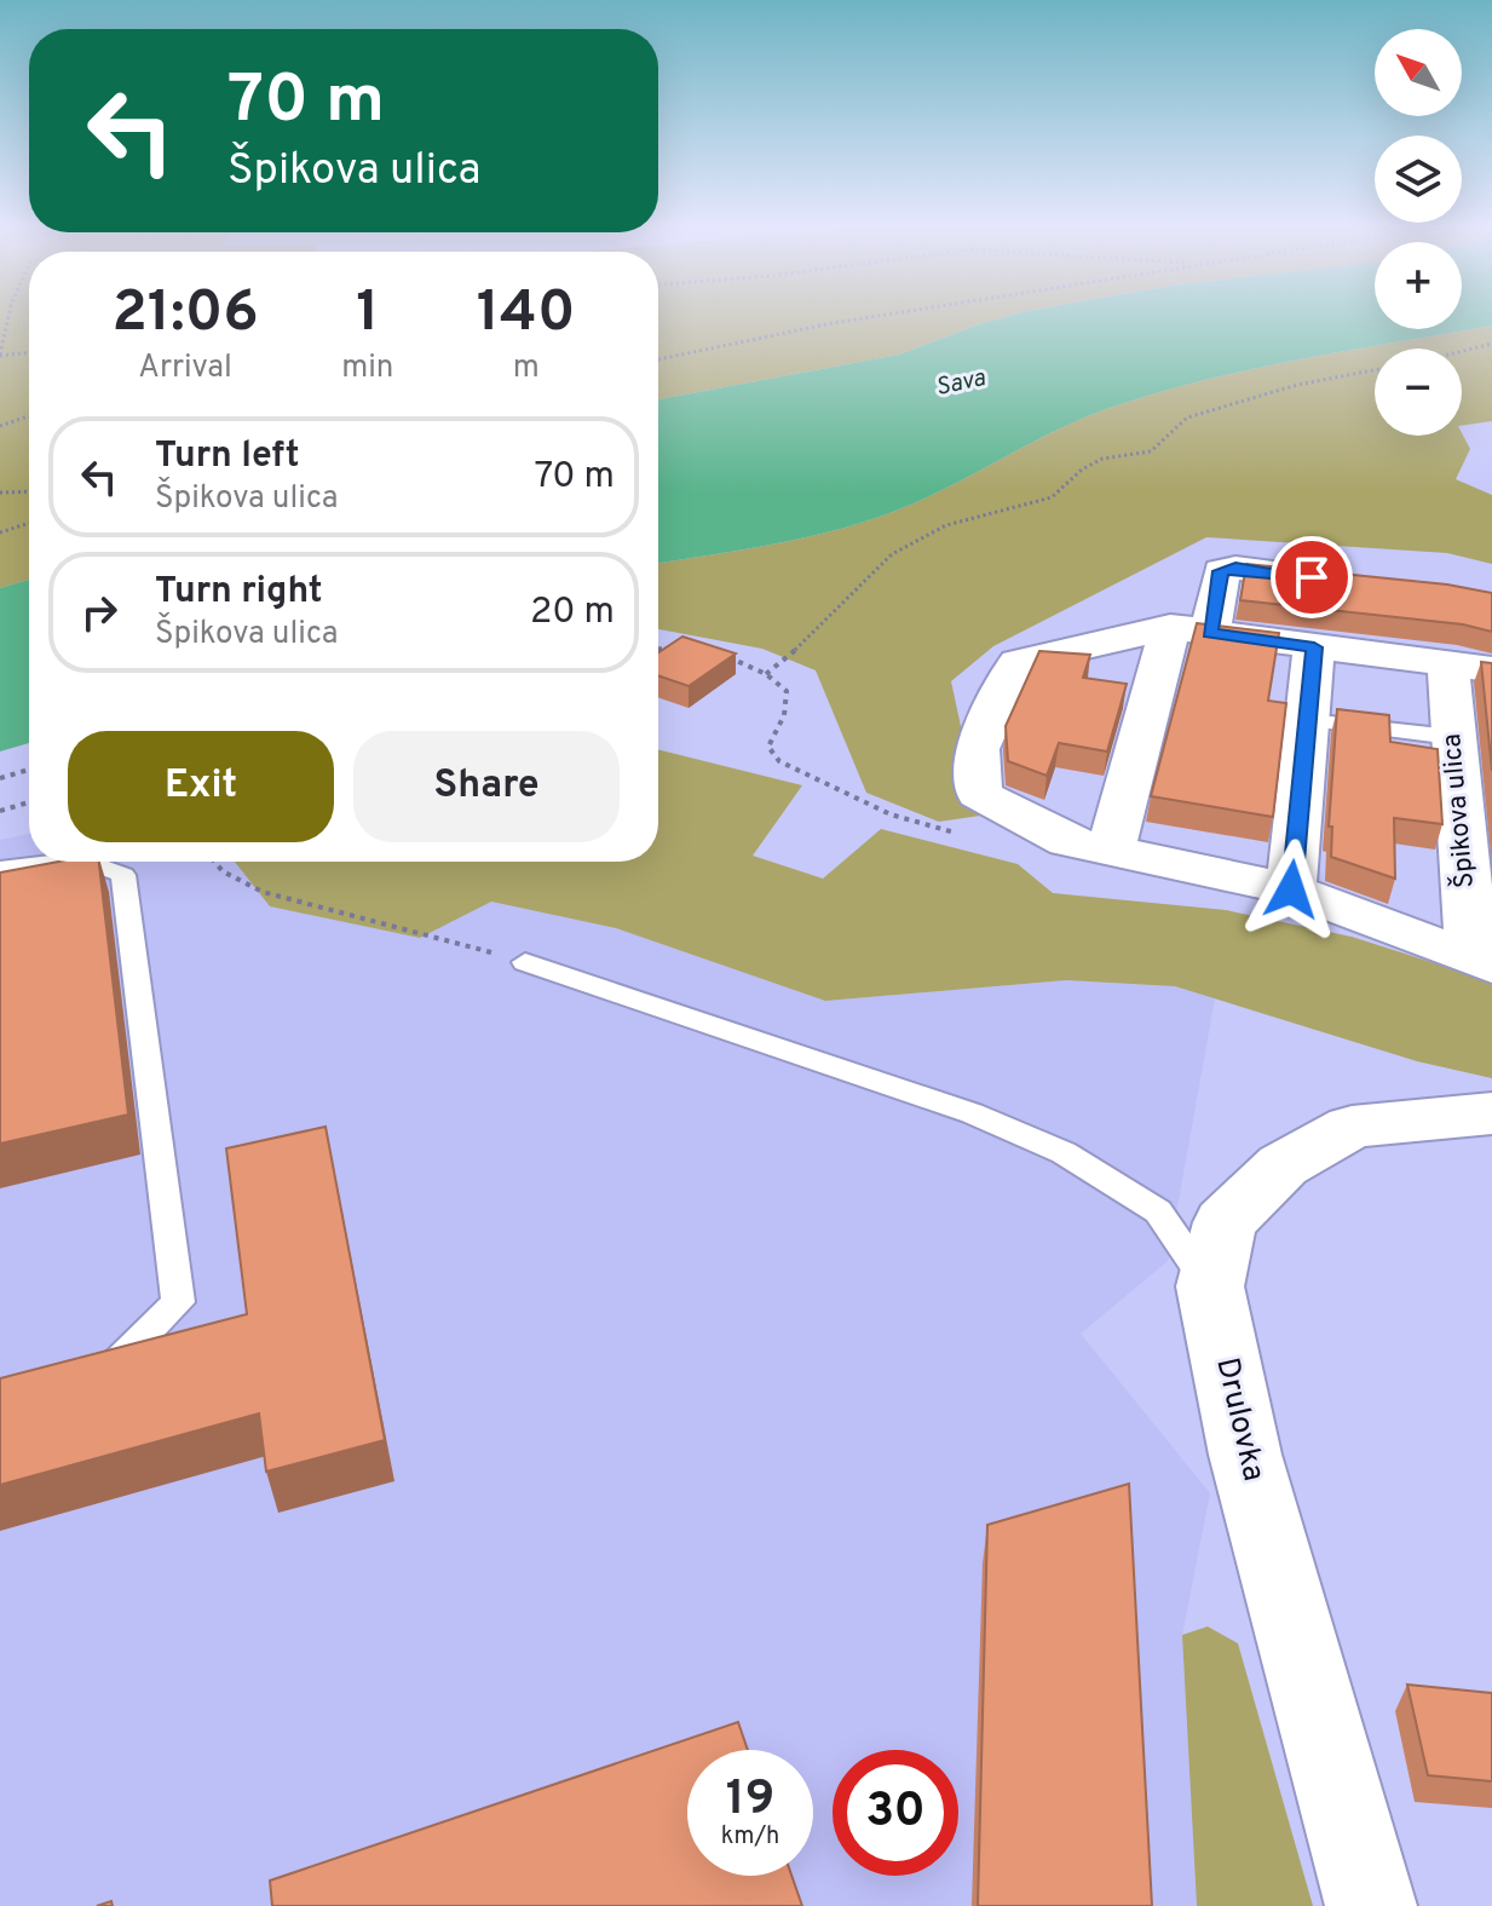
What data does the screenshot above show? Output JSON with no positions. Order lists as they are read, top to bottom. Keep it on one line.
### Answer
{"streets":{"street":["Špikova ulica","Drulovka"]},"water":["Sava"],"north":"top left","page":{"map_buttons":["+","−"],"turn":["70 m","Špikova ulica"],"eta":["21:06","Arrival","1","min","140","m"],"list":[{"name":"Turn left","note":"Špikova ulica","value":"70 m"},{"name":"Turn right","note":"Špikova ulica","value":"20 m"}],"buttons":["Exit","Share"],"speed":"19 km/h","limit":"30"}}
